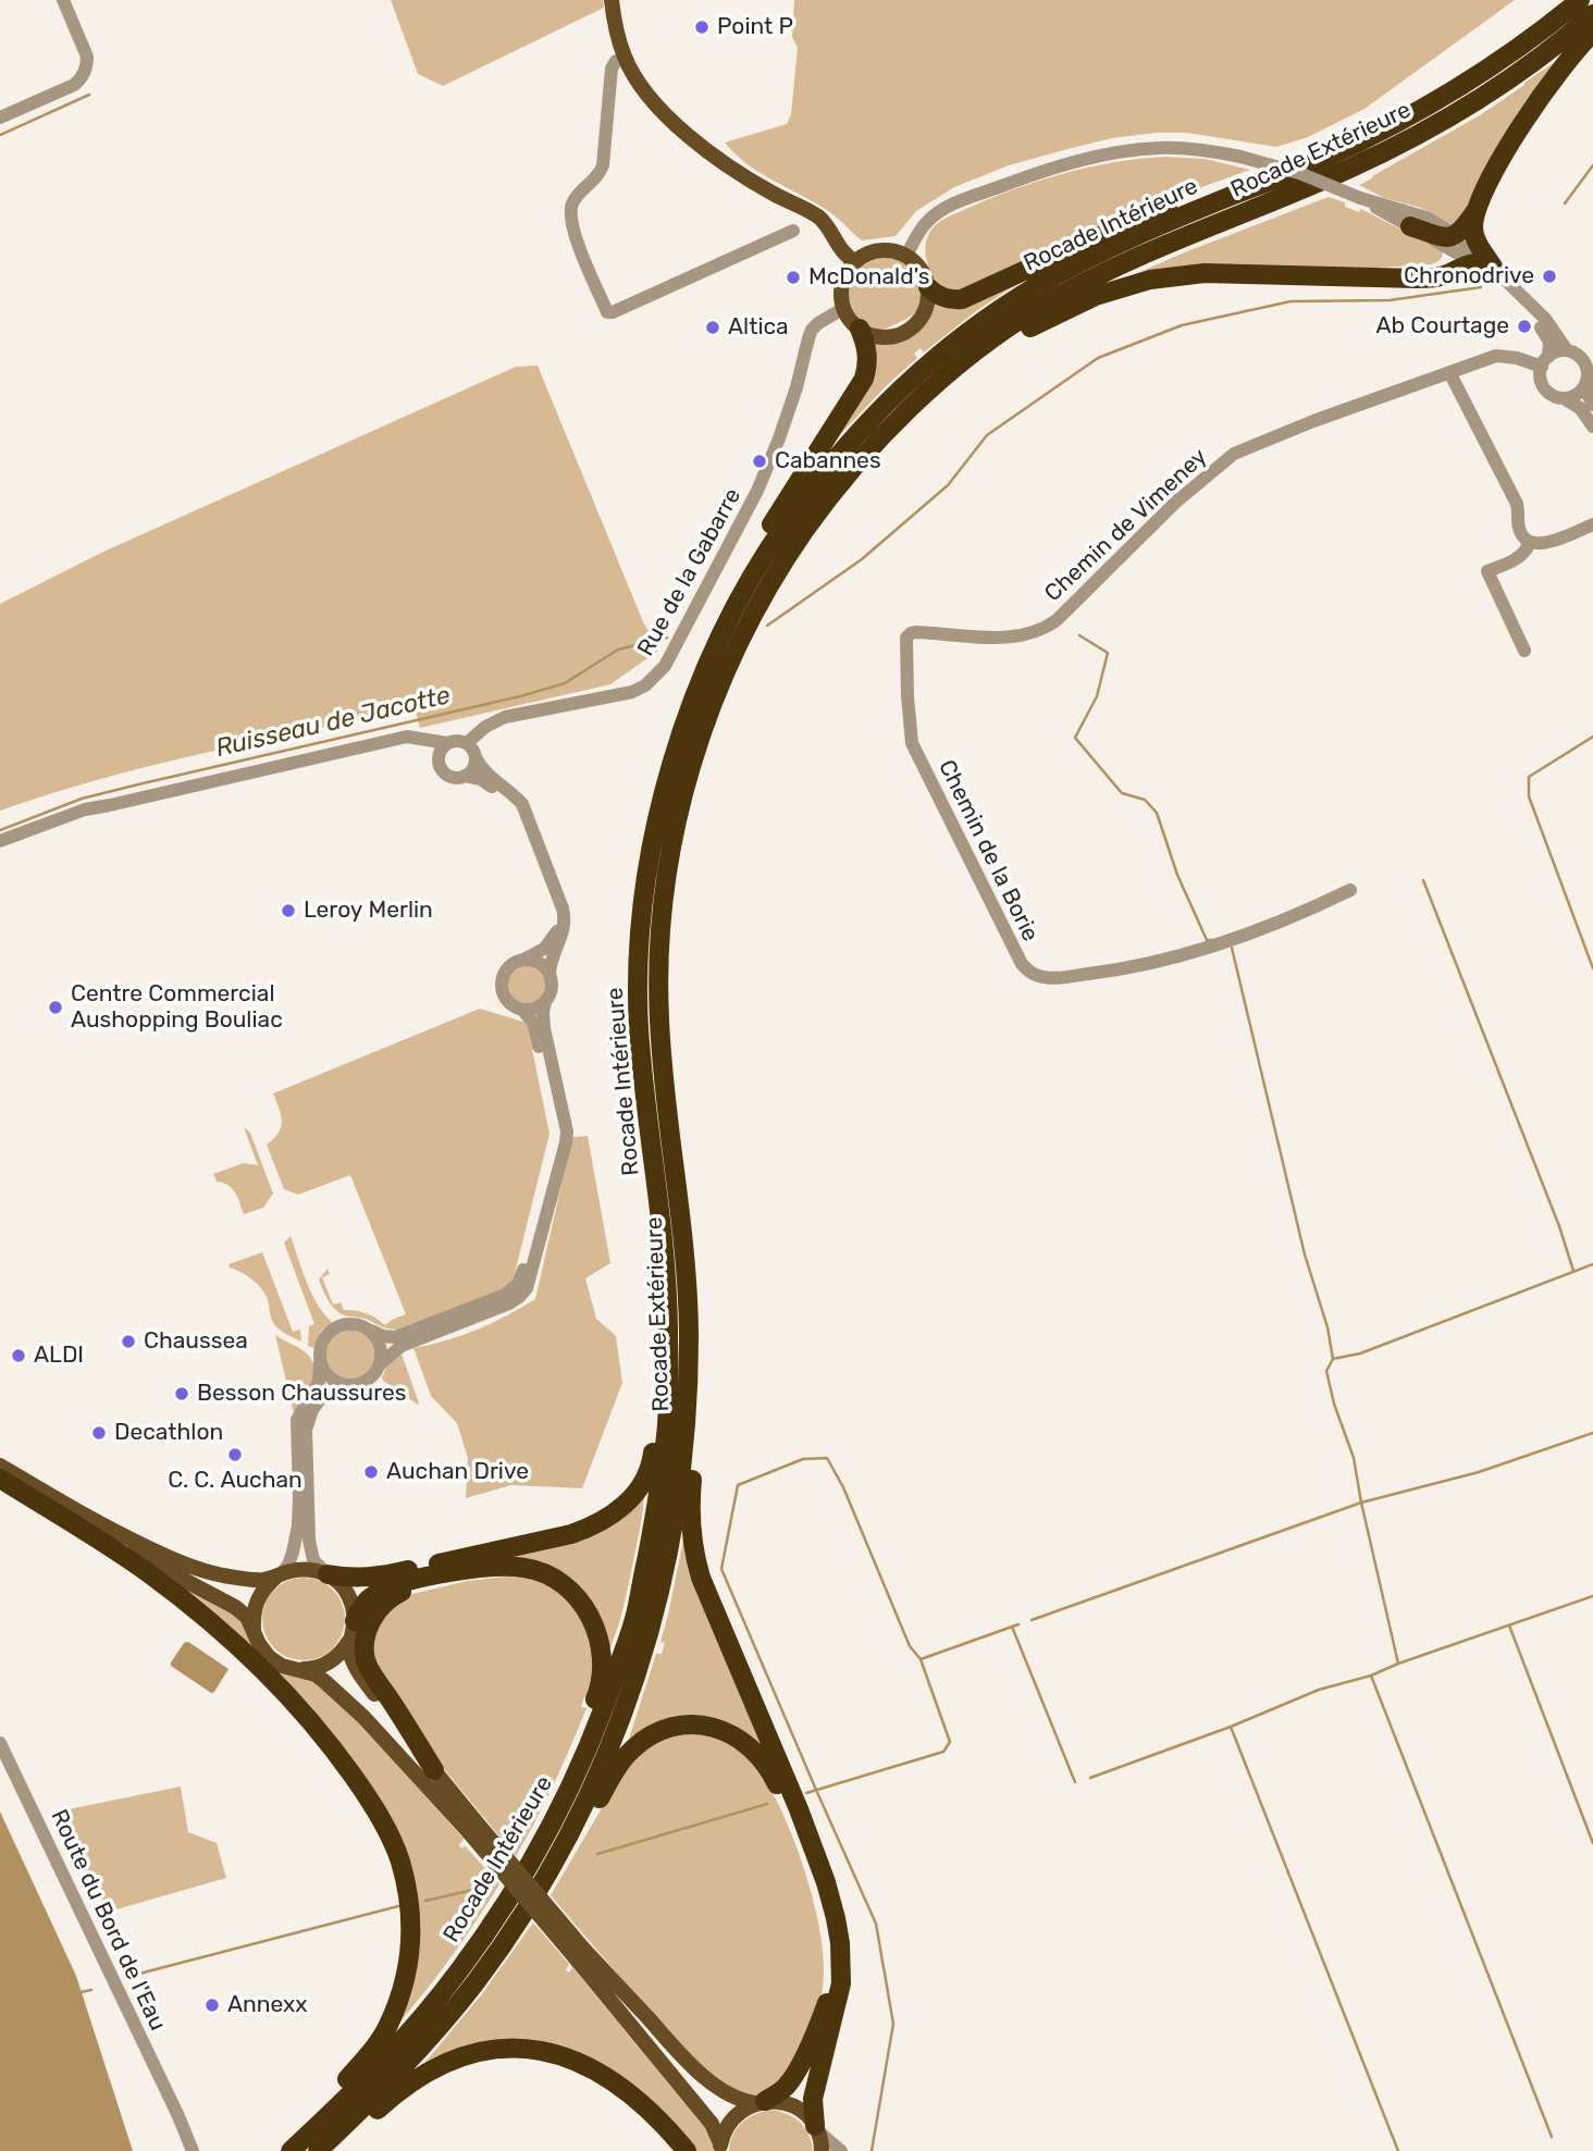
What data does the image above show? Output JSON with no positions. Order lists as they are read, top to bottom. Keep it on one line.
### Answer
{"streets":{"highway":["Rocade Extérieure","Rocade Intérieure"],"street":["Chemin de Vimeney","Rue de la Gabarre","Chemin de la Borie","Route du Bord de l'Eau"]},"crossings":[["Chemin de Vimeney","Chemin de la Borie"]],"water":["Ruisseau de Jacotte"],"places":["Point P","Chronodrive","McDonald's","Ab Courtage","Altica","Cabannes","Leroy Merlin","Centre Commercial Aushopping Bouliac","Chaussea","ALDI","Besson Chaussures","Decathlon","C. C. Auchan","Auchan Drive","Annexx"]}
